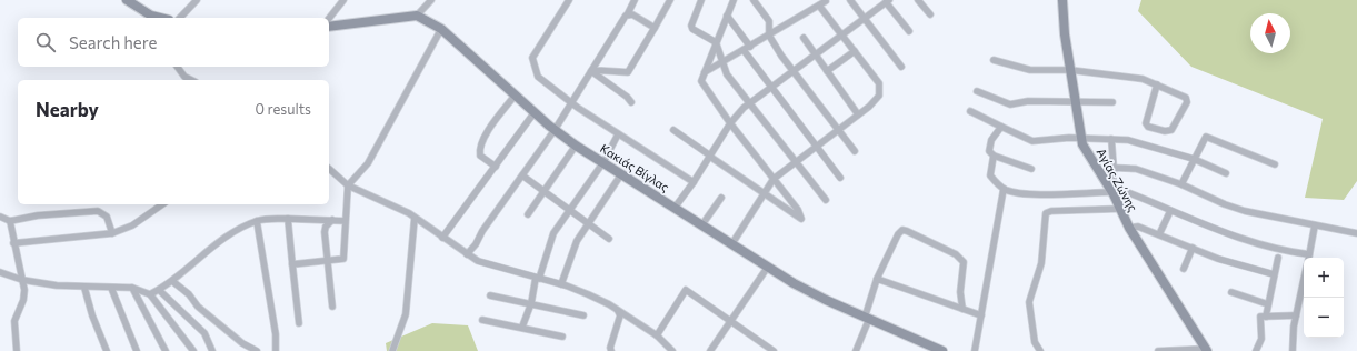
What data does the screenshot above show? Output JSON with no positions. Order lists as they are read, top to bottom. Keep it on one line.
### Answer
{"streets":{"street":["Κακιάς Βίγλας","Αγίας Ζώνης"]},"north":"top","page":{"search":"Search here","heading":["Nearby","0 results"],"map_buttons":["+","−"]}}
